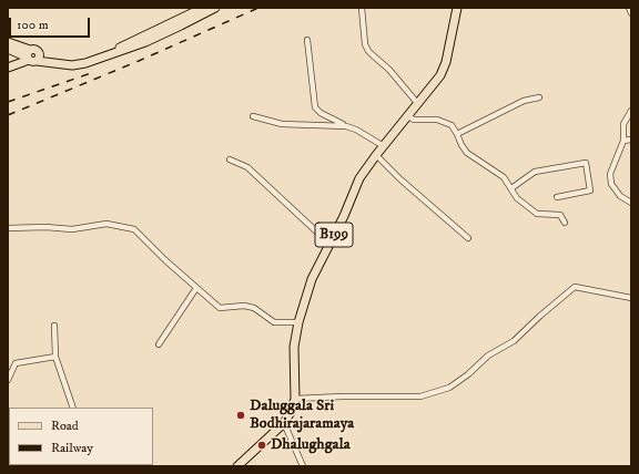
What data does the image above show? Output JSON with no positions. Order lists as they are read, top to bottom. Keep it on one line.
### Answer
{"streets":{"main road":["B199"]},"places":["Daluggala Sri Bodhirajaramaya","Dhalughgala"],"legend":["Road","Railway"],"scale_bar":"100 m"}
